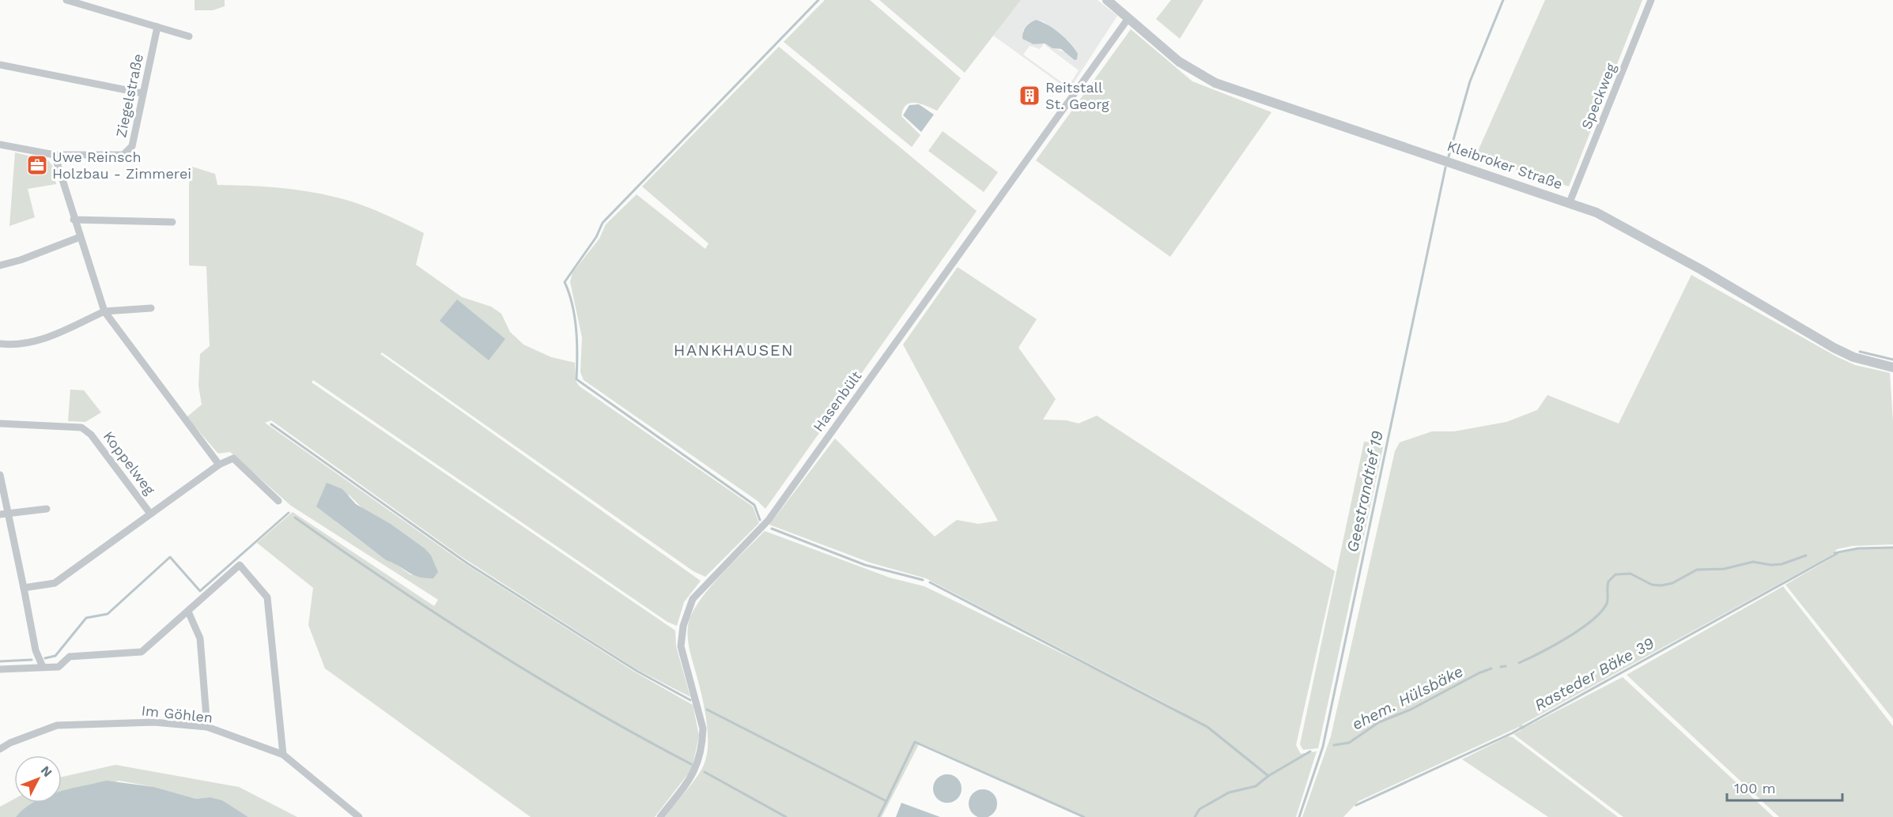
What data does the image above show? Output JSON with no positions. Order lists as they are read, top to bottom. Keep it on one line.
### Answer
{"streets":{"street":["Ziegelstraße","Speckweg","Kleibroker Straße","Hasenbült","Koppelweg","Im Göhlen"]},"crossings":[["Speckweg","Kleibroker Straße"],["Kleibroker Straße","Hasenbült"]],"districts":["HANKHAUSEN"],"water":["Geestrandtief 19","Rasteder Bäke 39","ehem. Hülsbäke"],"places":{"building":["Reitstall St. Georg"],"office":["Uwe Reinsch Holzbau - Zimmerei"]},"scale_bar":"100 m","north":"top right"}
